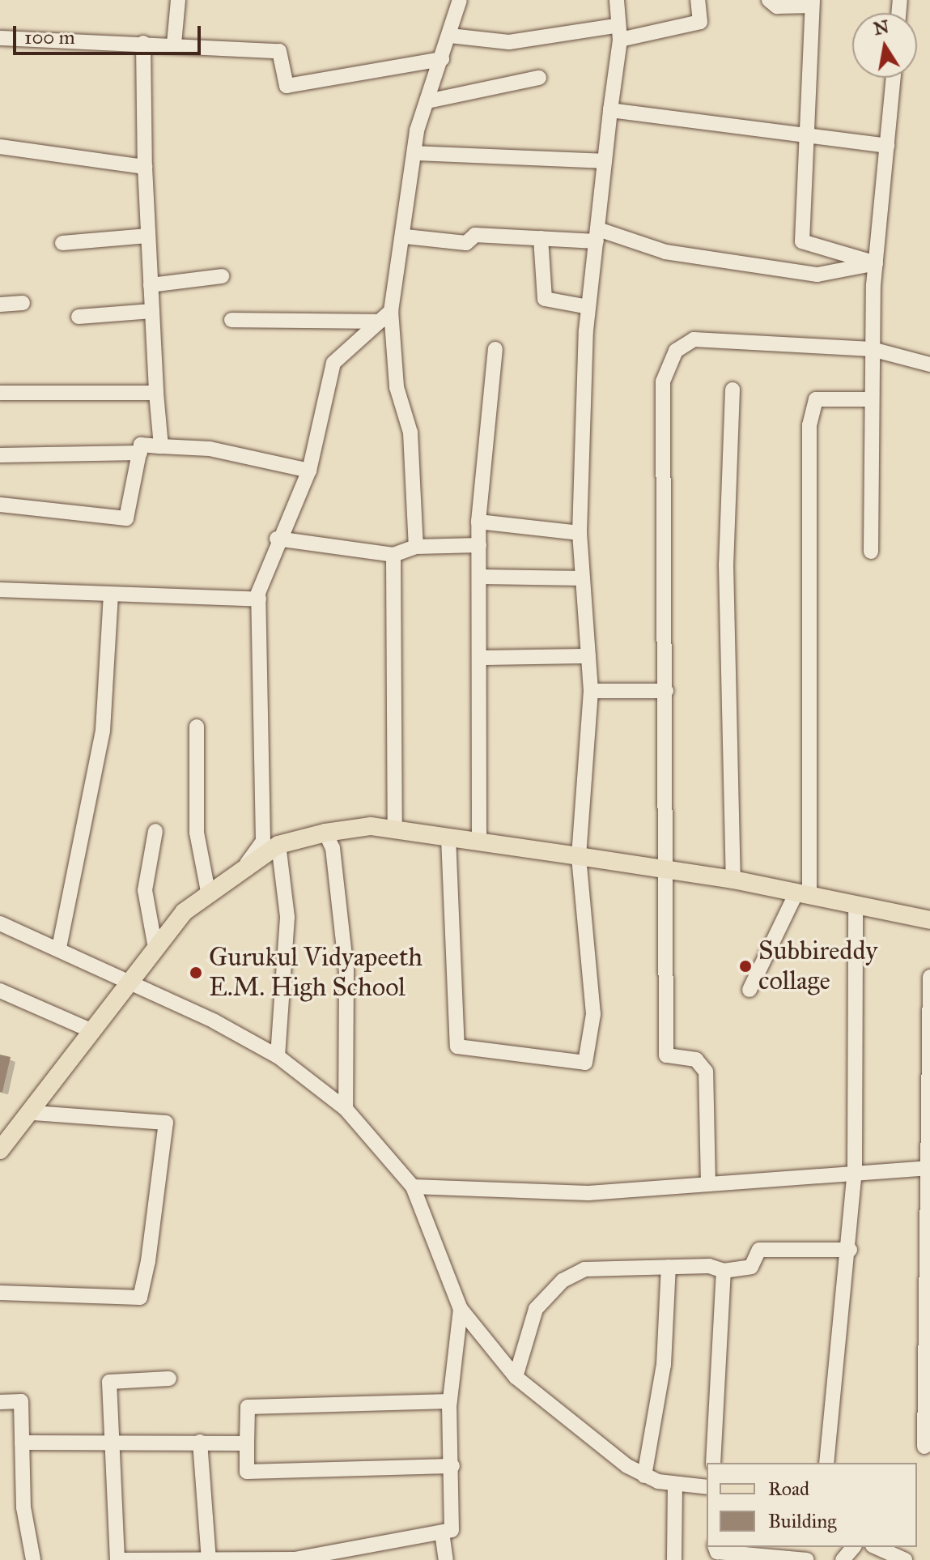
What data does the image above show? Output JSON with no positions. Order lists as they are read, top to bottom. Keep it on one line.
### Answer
{"places":["Subbireddy collage","Gurukul Vidyapeeth E.M. High School"],"legend":["Road","Building"],"scale_bar":"100 m","north":"top"}
